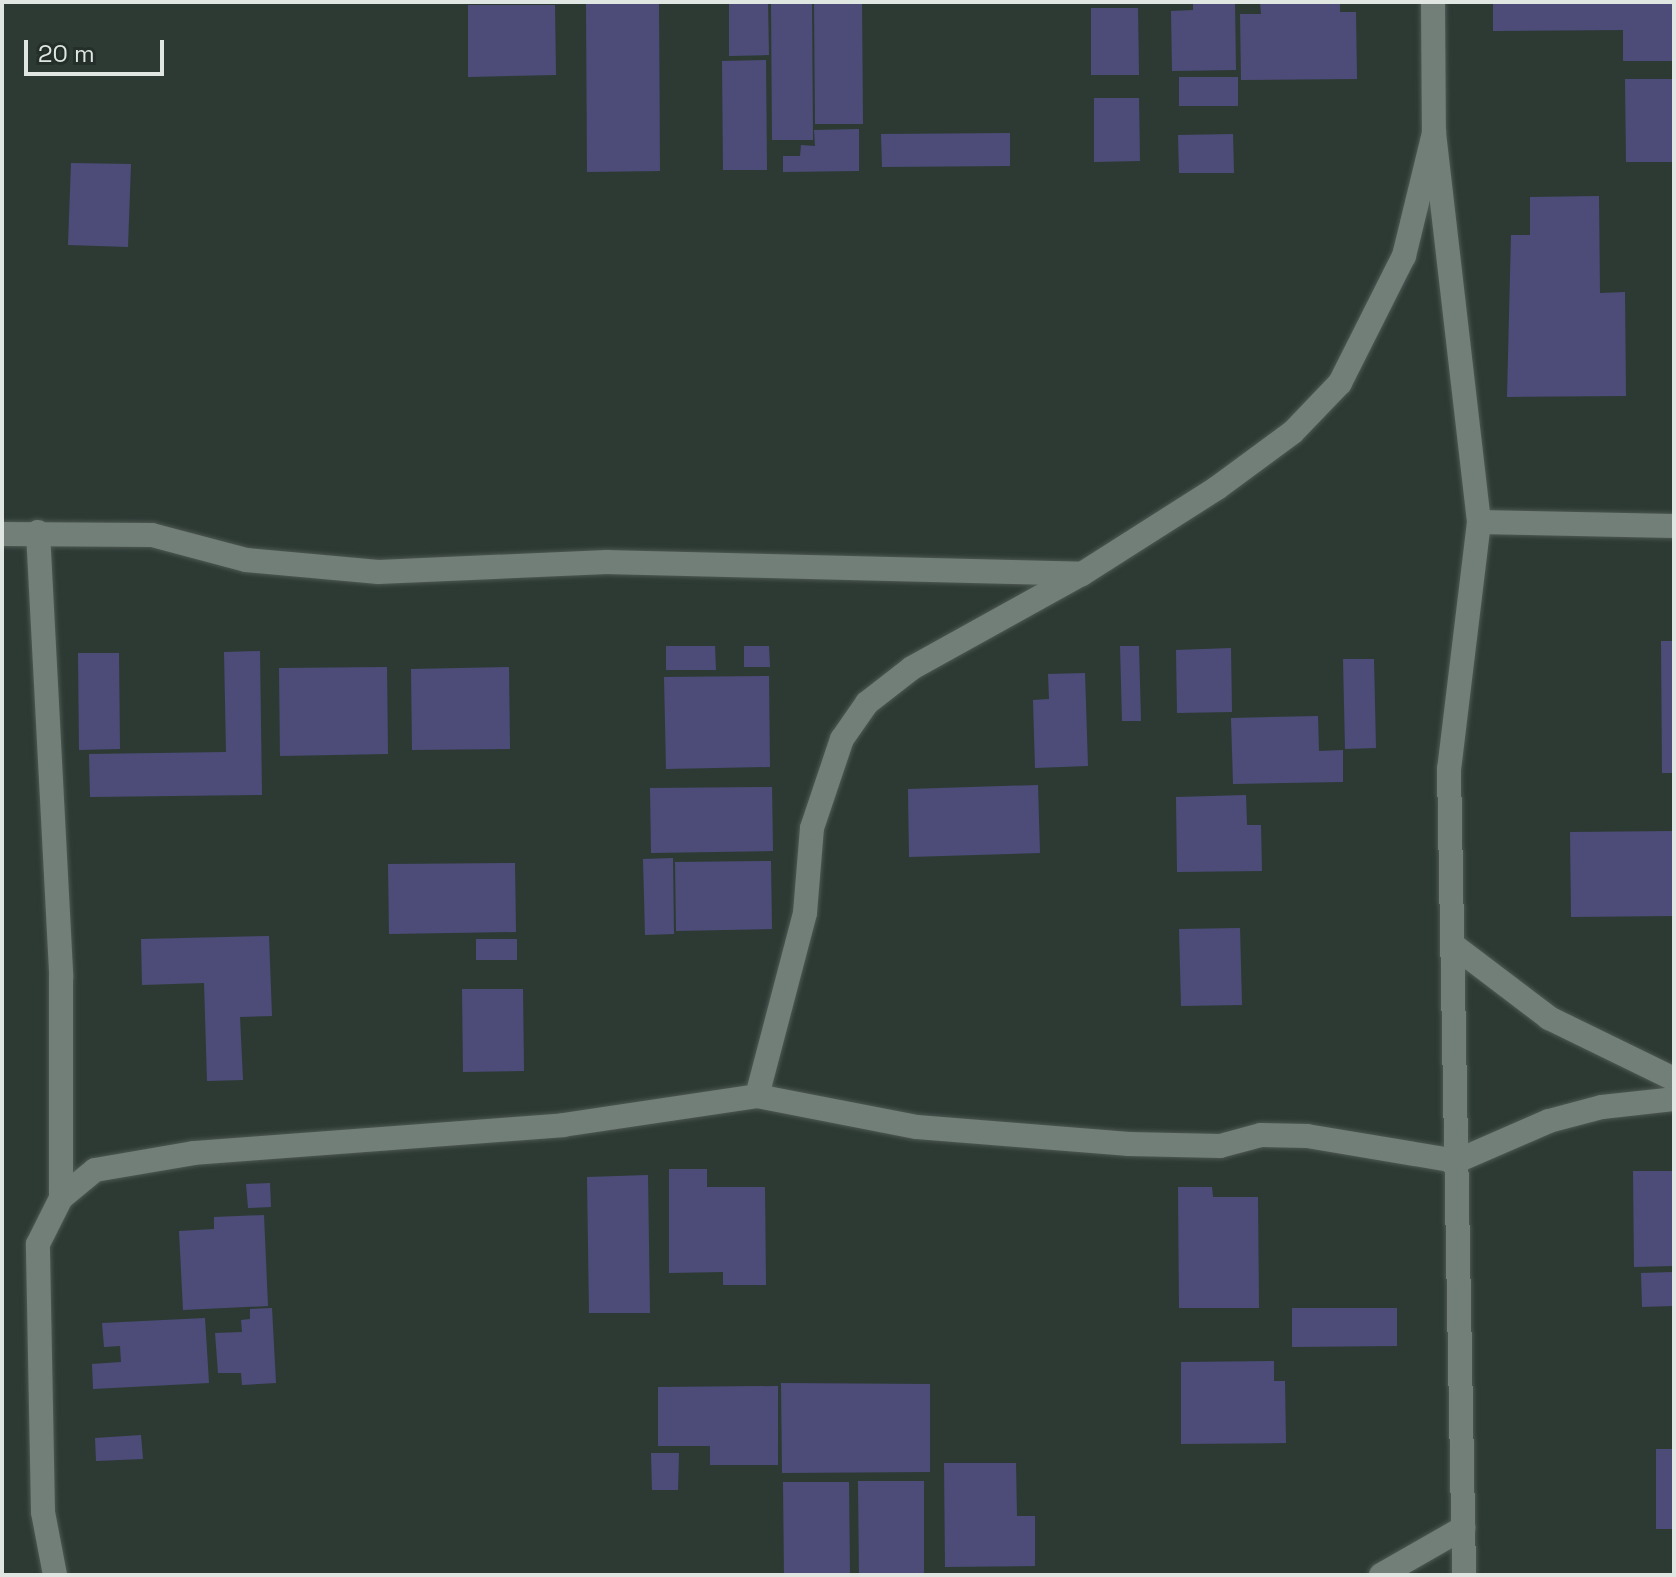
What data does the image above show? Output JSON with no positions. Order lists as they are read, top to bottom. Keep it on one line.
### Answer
{"scale_bar":"20 m"}
